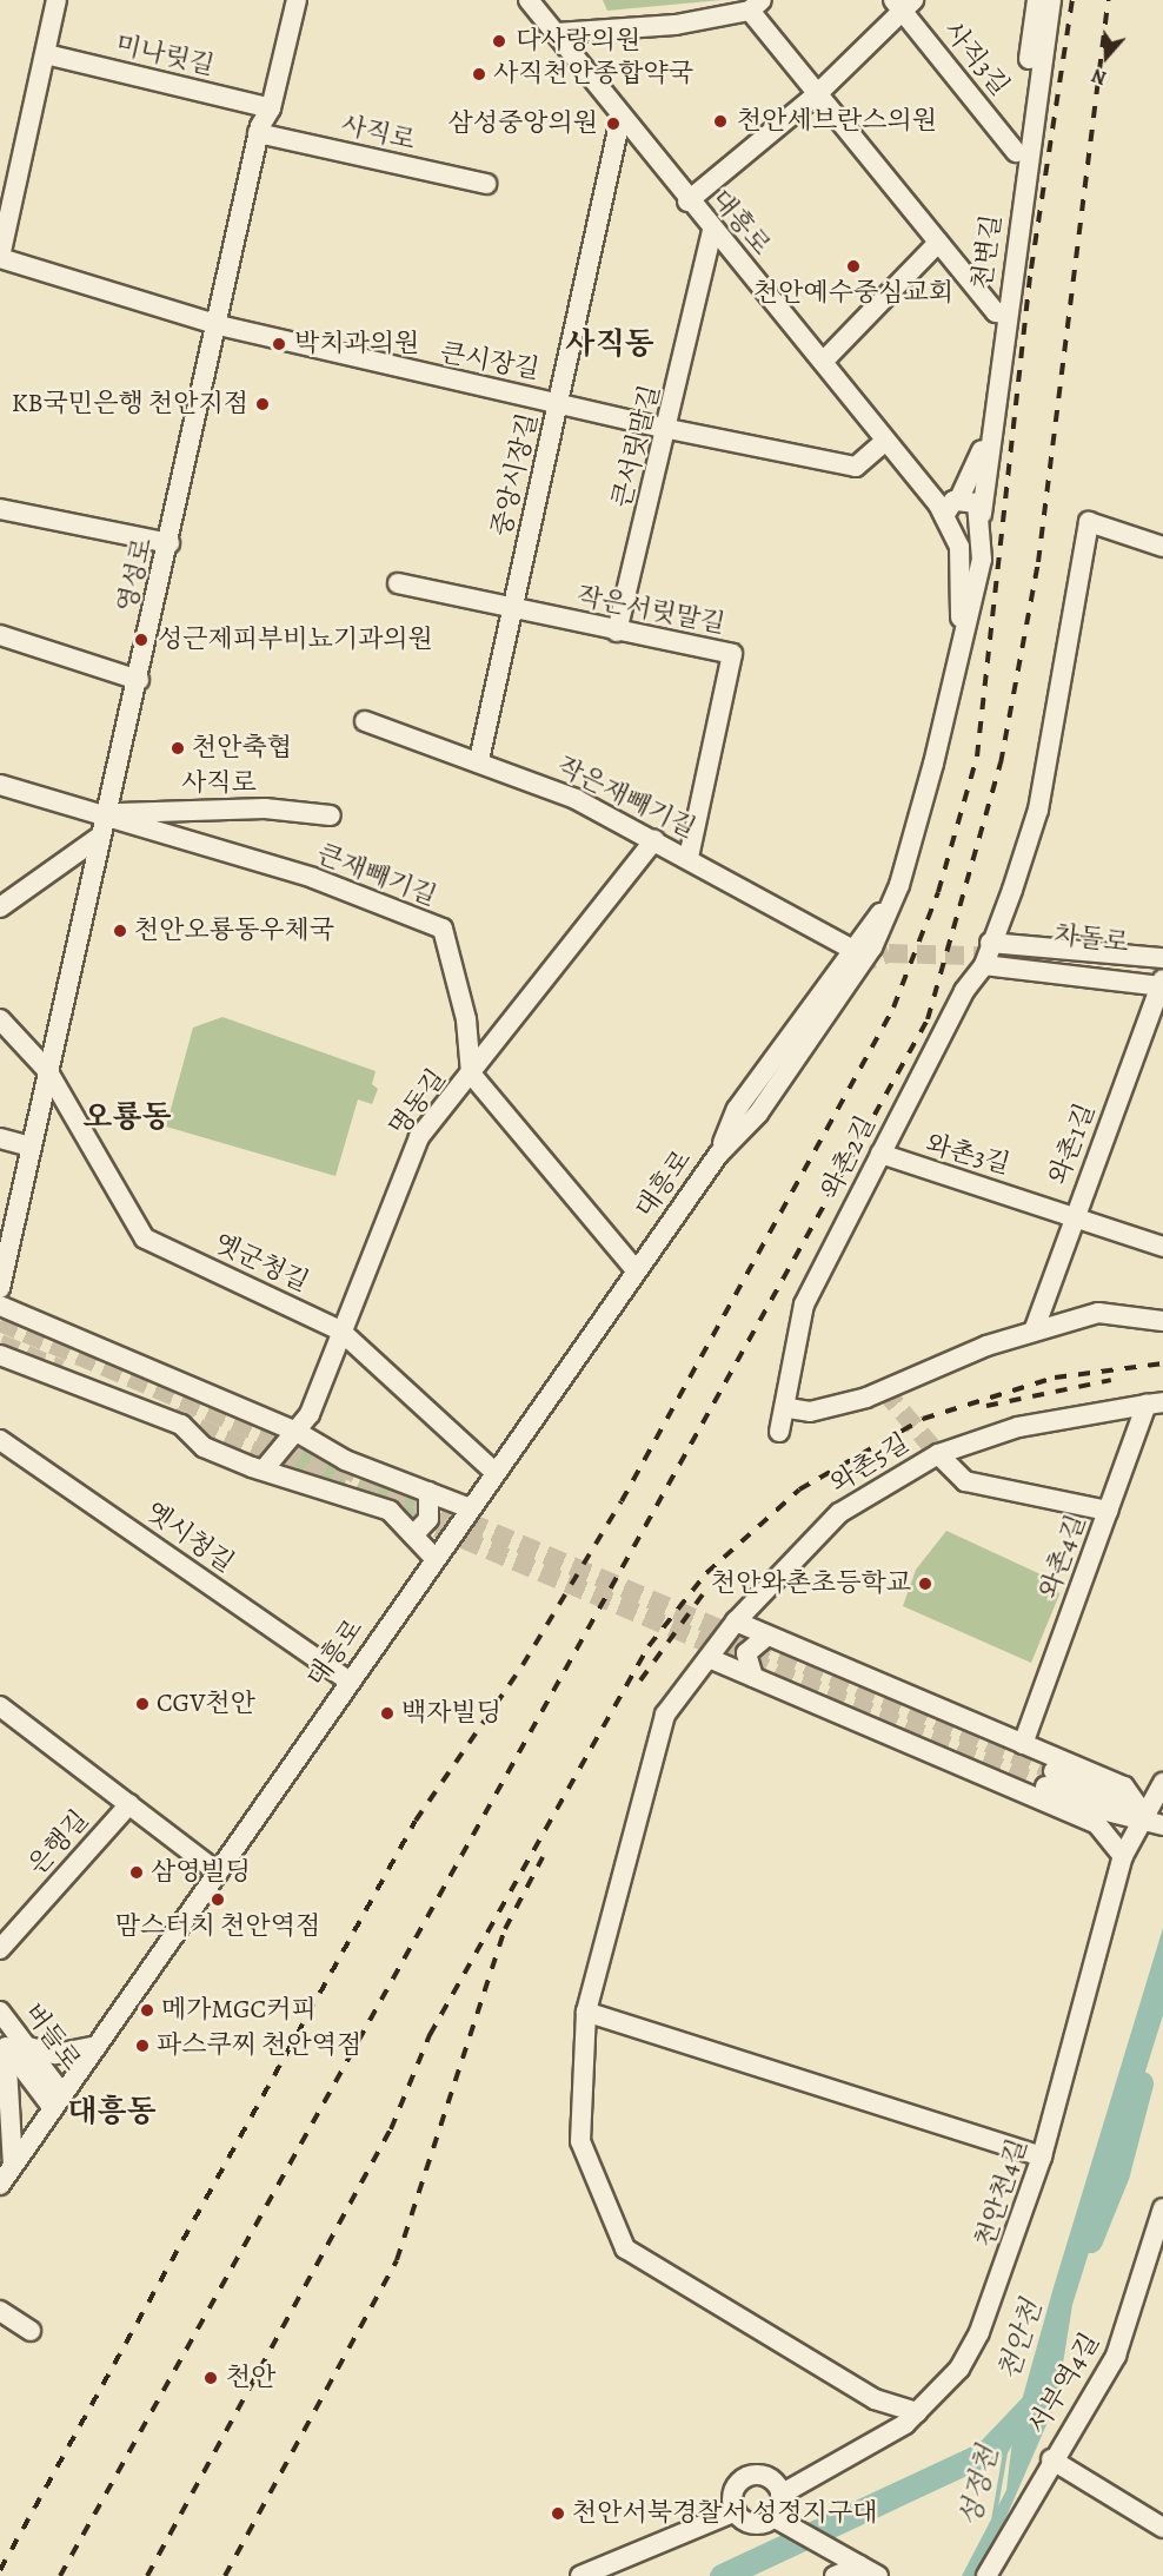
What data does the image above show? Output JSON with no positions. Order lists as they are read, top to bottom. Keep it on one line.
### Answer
{"streets":{"street":["미나릿길","사직3길","사직로","대흥로","천변길","큰시장길","큰서릿말길","중앙시장길","영성로","작은서릿말길","작은재빼기길","큰재빼기길","차돌로","명동길","와촌1길","와촌3길","와촌2길","옛군청길","와촌5길","옛시청길","와촌4길","은행길","버들로","천안천4길","서부역4길"]},"crossings":[["미나릿길","영성로"],["사직3길","천변길"],["사직로","영성로"],["사직로","큰재빼기길"],["대흥로","천변길"],["대흥로","큰시장길"],["대흥로","큰서릿말길"],["대흥로","중앙시장길"],["대흥로","작은재빼기길"],["대흥로","옛군청길"],["대흥로","옛시청길"],["대흥로","은행길"],["대흥로","버들로"],["큰시장길","큰서릿말길"],["큰시장길","중앙시장길"],["큰시장길","영성로"],["큰서릿말길","작은서릿말길"],["중앙시장길","작은서릿말길"],["중앙시장길","작은재빼기길"],["영성로","큰재빼기길"],["영성로","옛군청길"],["작은서릿말길","작은재빼기길"],["작은재빼기길","명동길"],["큰재빼기길","명동길"],["차돌로","와촌1길"],["명동길","옛군청길"],["와촌1길","와촌3길"],["와촌3길","와촌2길"],["와촌5길","와촌4길"],["와촌5길","천안천4길"]],"districts":["사직동","오룡동","대흥동"],"water":["천안천","성정천"],"places":["다사랑의원","사직천안종합약국","천안세브란스의원","삼성중앙의원","천안예수중심교회","박치과의원","KB국민은행 천안지점","성근제피부비뇨기과의원","천안축협","천안오룡동우체국","천안와촌초등학교","CGV천안","백자빌딩","삼영빌딩","맘스터치 천안역점","메가MGC커피","파스쿠찌 천안역점","천안","천안서북경찰서 성정지구대"],"north":"bottom"}
